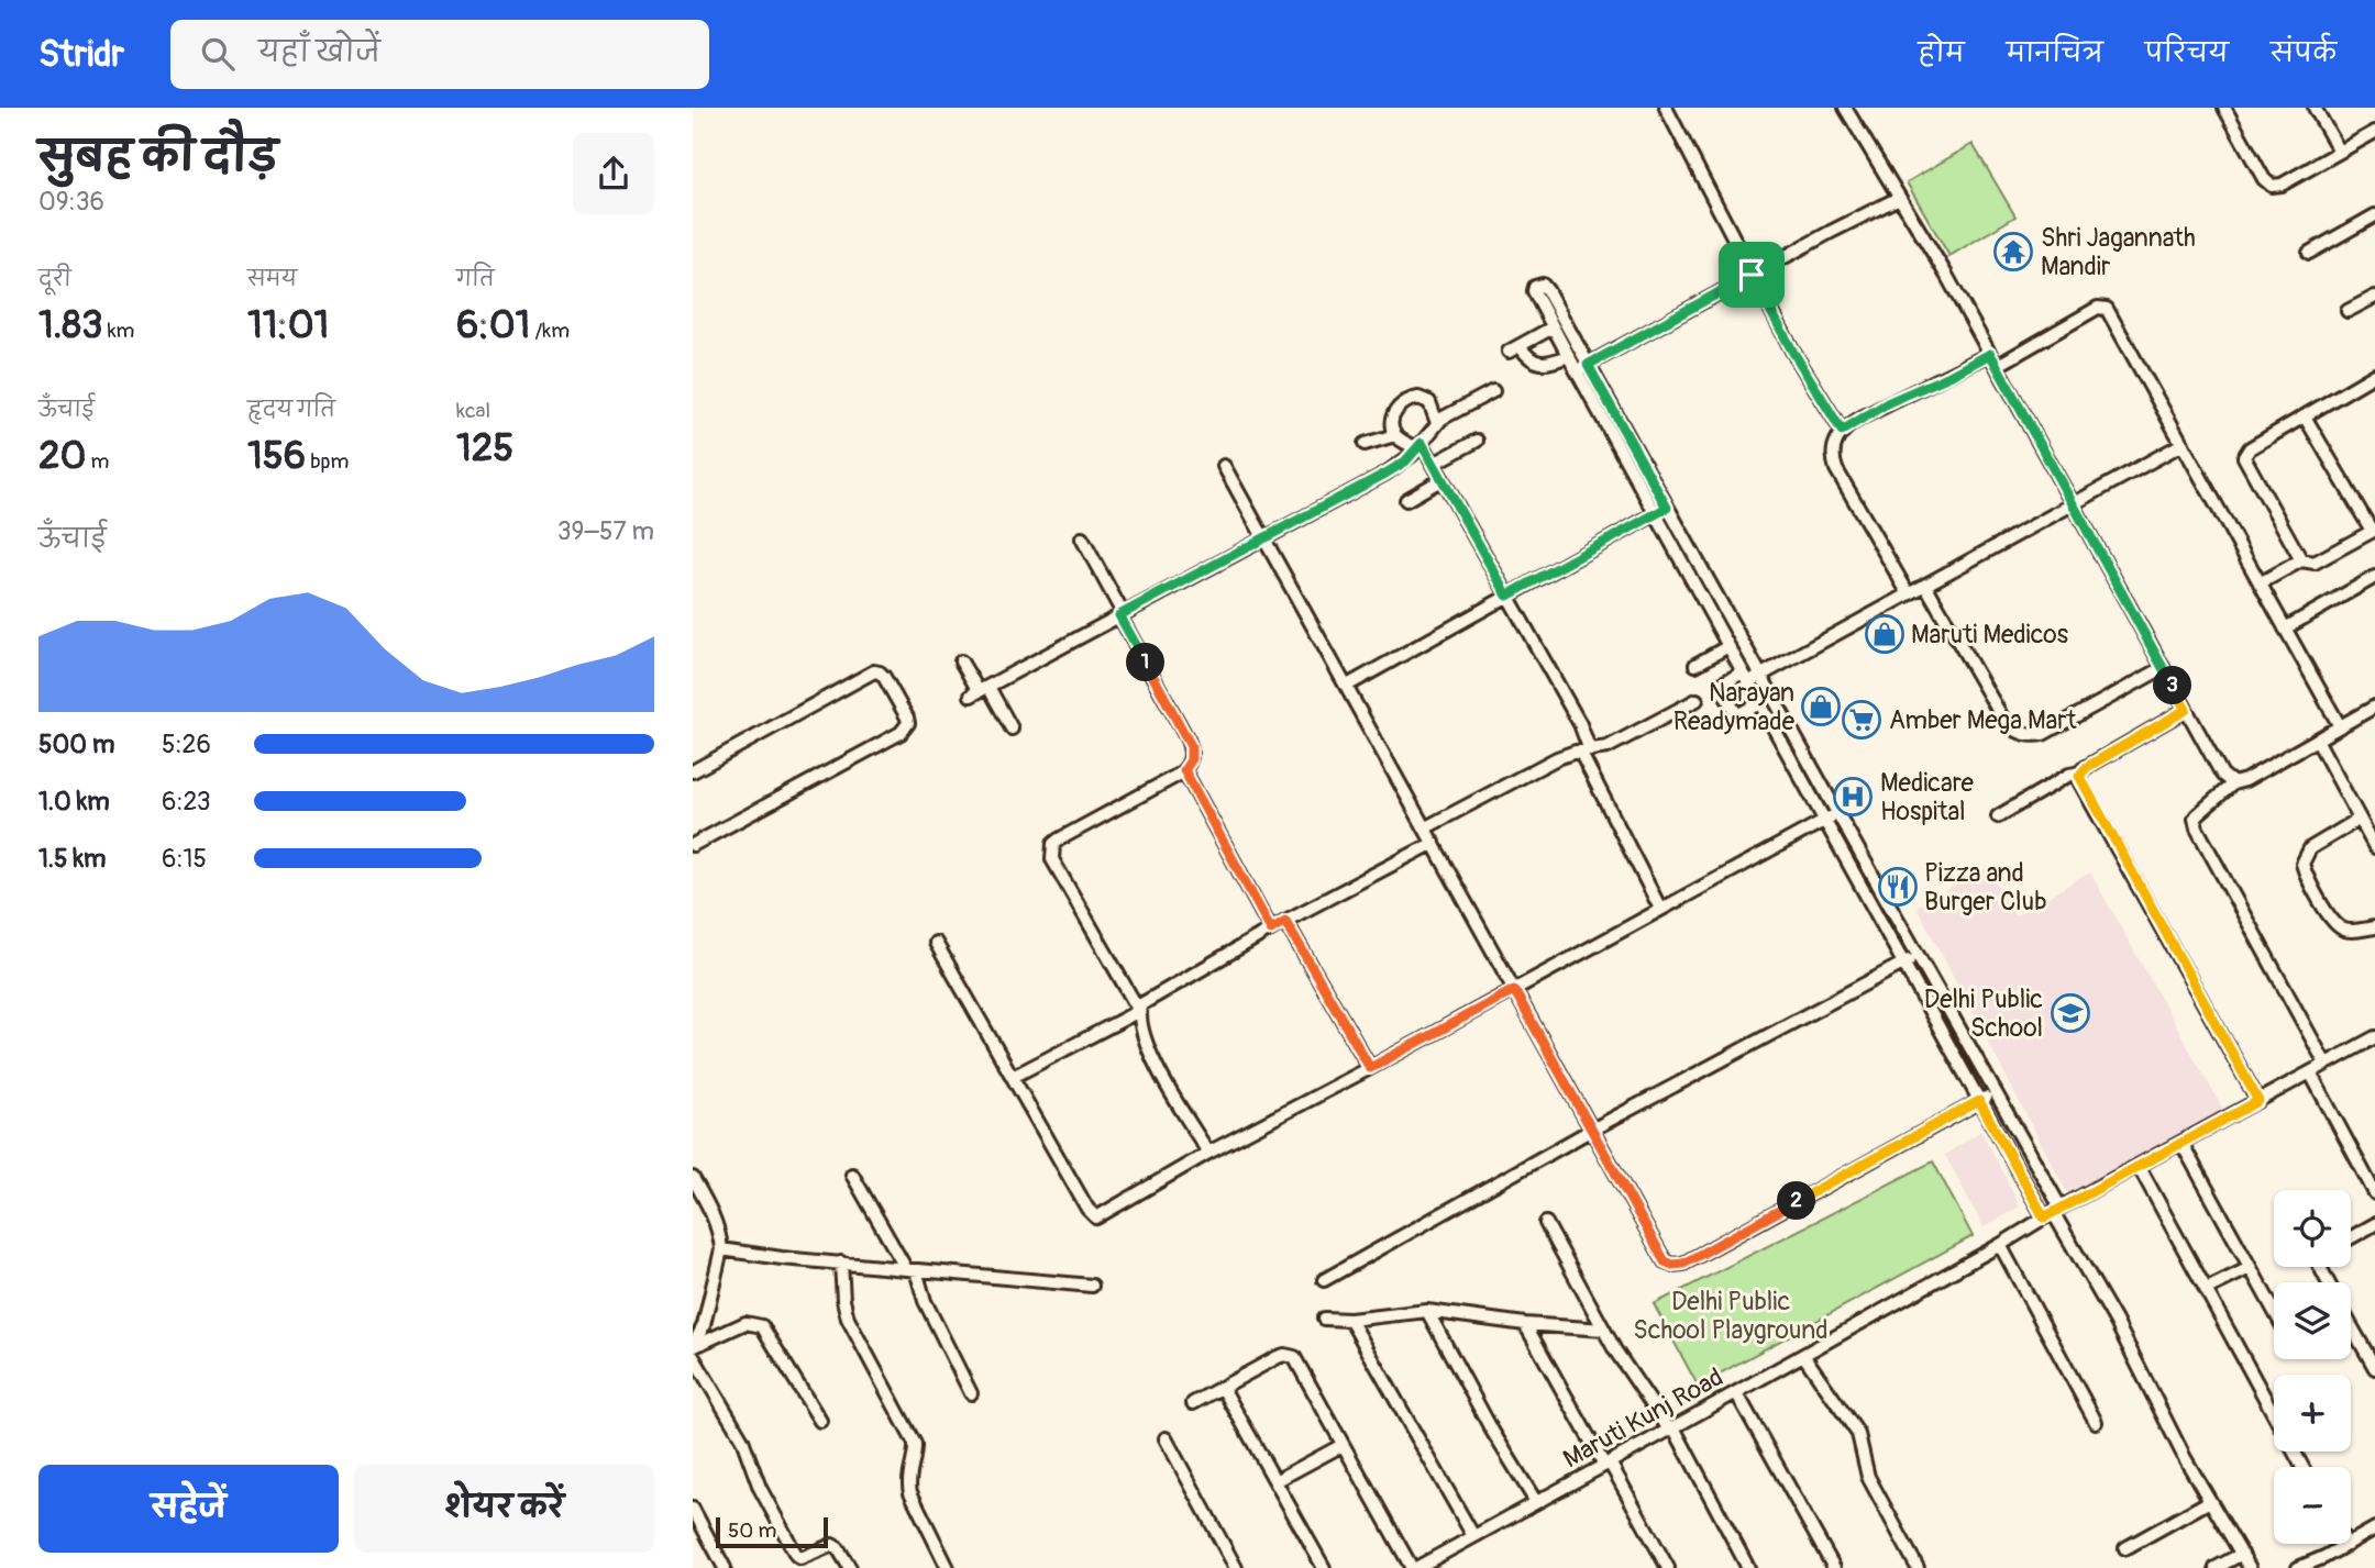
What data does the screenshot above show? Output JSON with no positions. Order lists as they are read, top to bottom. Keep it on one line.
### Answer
{"streets":{"street":["Maruti Kunj Road"]},"parks":["Delhi Public School Playground"],"places":{"temple":["Shri Jagannath Mandir"],"shop":["Maruti Medicos","Narayan Readymade"],"supermarket":["Amber Mega Mart"],"hospital":["Medicare Hospital"],"restaurant":["Pizza and Burger Club"],"school or university":["Delhi Public School"]},"scale_bar":"50 m","page":{"header":"Stridr","search":"यहाँ खोजें","nav":["होम","मानचित्र","परिचय","संपर्क"],"heading":["सुबह की दौड़","09:36"],"stats":[["दूरी","1.83 km"],["समय","11:01"],["गति","6:01 /km"],["ऊँचाई","20 m"],["हृदय गति","156 bpm"],["kcal","125"]],"chart":["ऊँचाई","39–57 m"],"pins":["1","3","2"],"list":[{"name":"500 m","note":"5:26"},{"name":"1.0 km","note":"6:23"},{"name":"1.5 km","note":"6:15"}],"map_buttons":["+","−"],"buttons":["सहेजें","शेयर करें"],"scale":"50 m"}}
